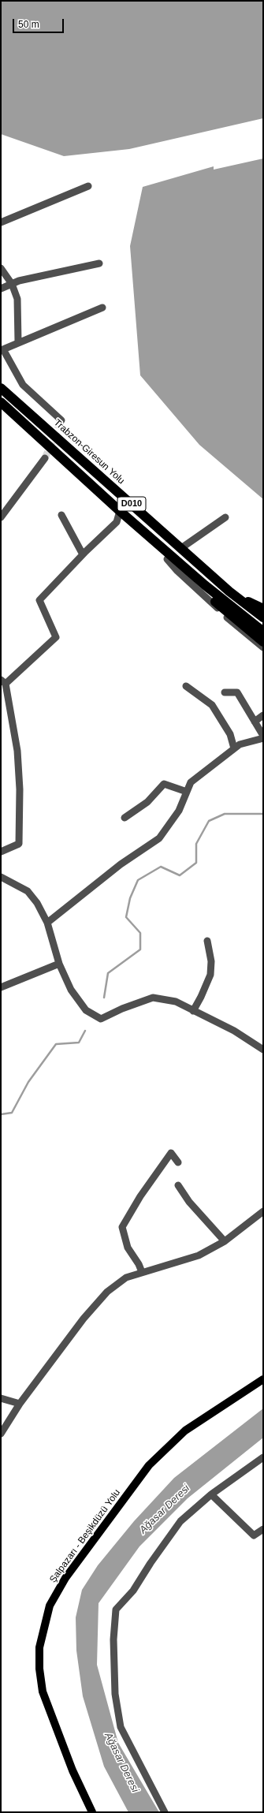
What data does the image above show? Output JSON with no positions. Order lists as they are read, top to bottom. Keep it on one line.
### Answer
{"streets":{"highway":["Trabzon-Giresun Yolu","D010"],"main road":["Şalpazarı - Beşikdüzü Yolu"]},"water":["Ağasar Deresi"],"scale_bar":"50 m"}
